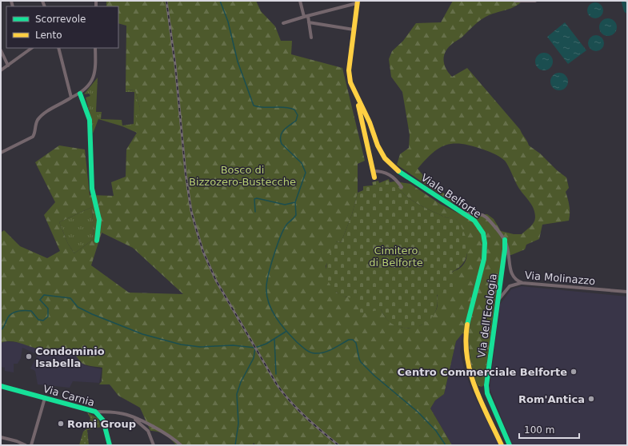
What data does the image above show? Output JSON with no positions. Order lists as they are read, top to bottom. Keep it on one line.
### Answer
{"streets":{"street":["Viale Belforte","Via Molinazzo","Via dell'Ecologia","Via Carnia"]},"crossings":[["Via Molinazzo","Via dell'Ecologia"]],"parks":["Bosco di Bizzozero-Bustecche","Cimitero di Belforte"],"places":["Condominio Isabella","Centro Commerciale Belforte","Rom'Antica","Romi Group"],"legend":["Scorrevole","Lento"],"scale_bar":"100 m"}
